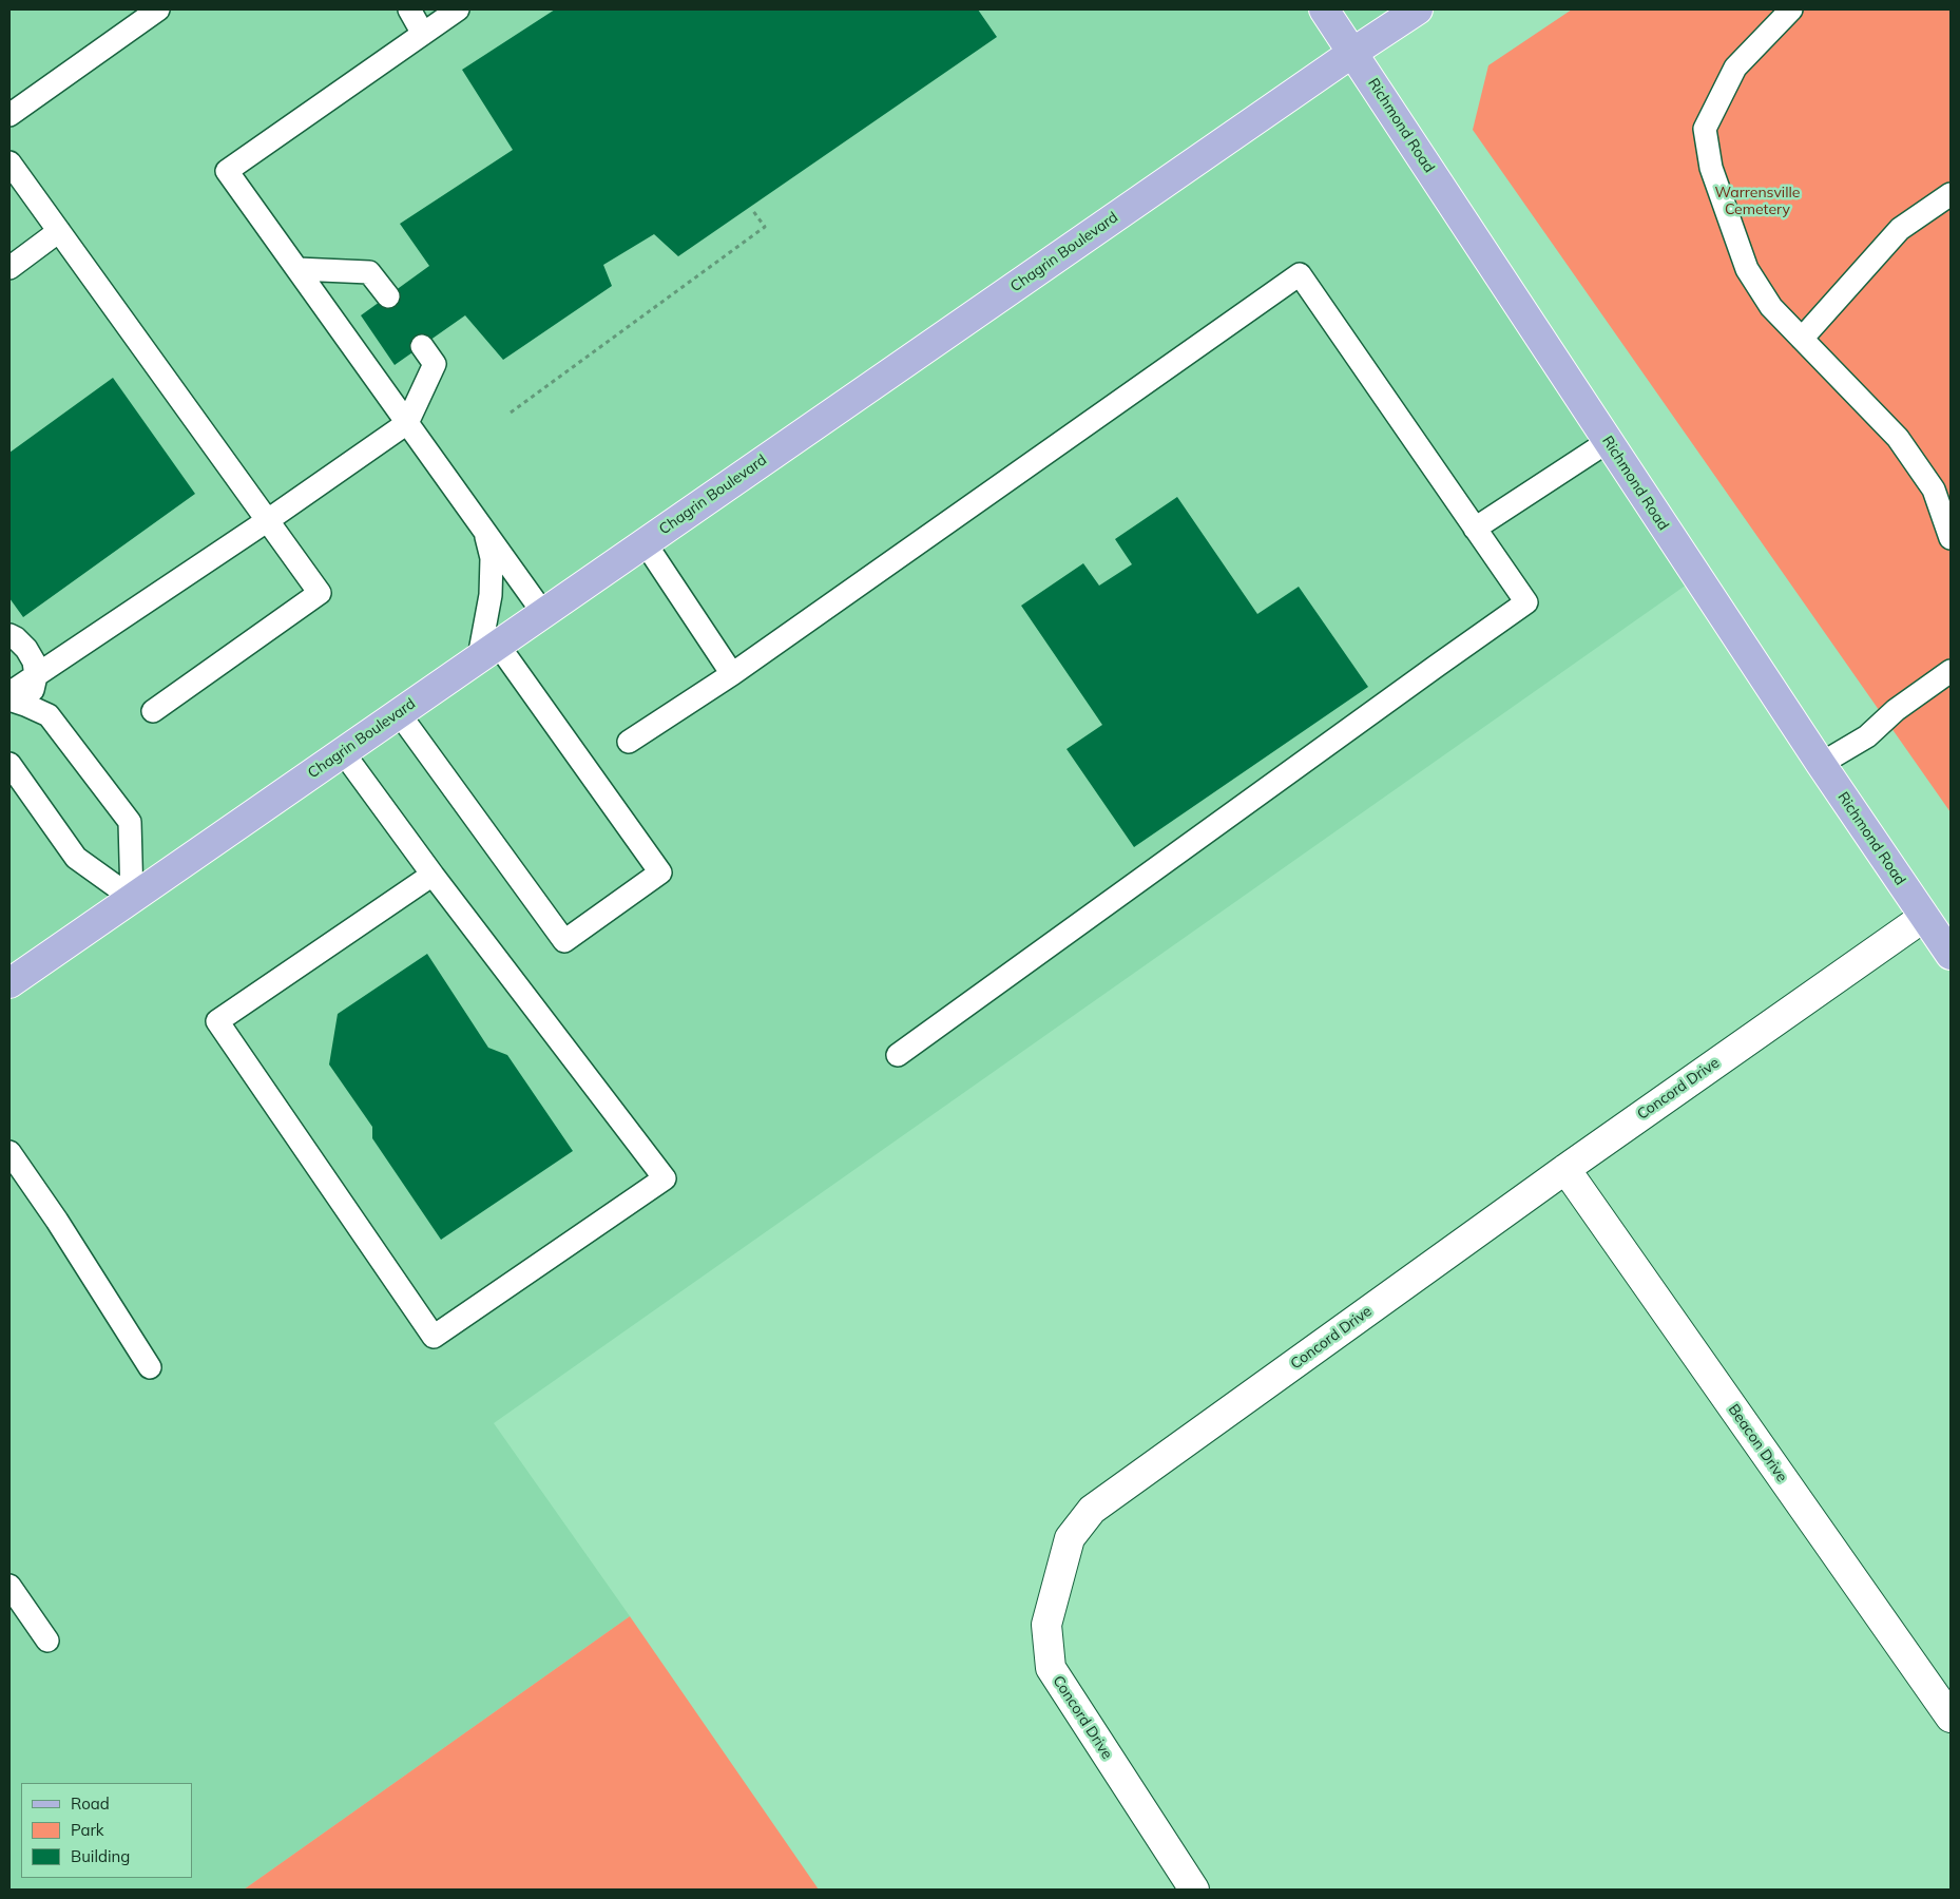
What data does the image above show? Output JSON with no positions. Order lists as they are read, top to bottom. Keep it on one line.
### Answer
{"streets":{"main road":["Richmond Road","Chagrin Boulevard"],"street":["Concord Drive","Beacon Drive"]},"crossings":[["Richmond Road","Chagrin Boulevard"],["Richmond Road","Concord Drive"],["Concord Drive","Beacon Drive"]],"parks":["Warrensville Cemetery"],"legend":["Road","Park","Building"]}
